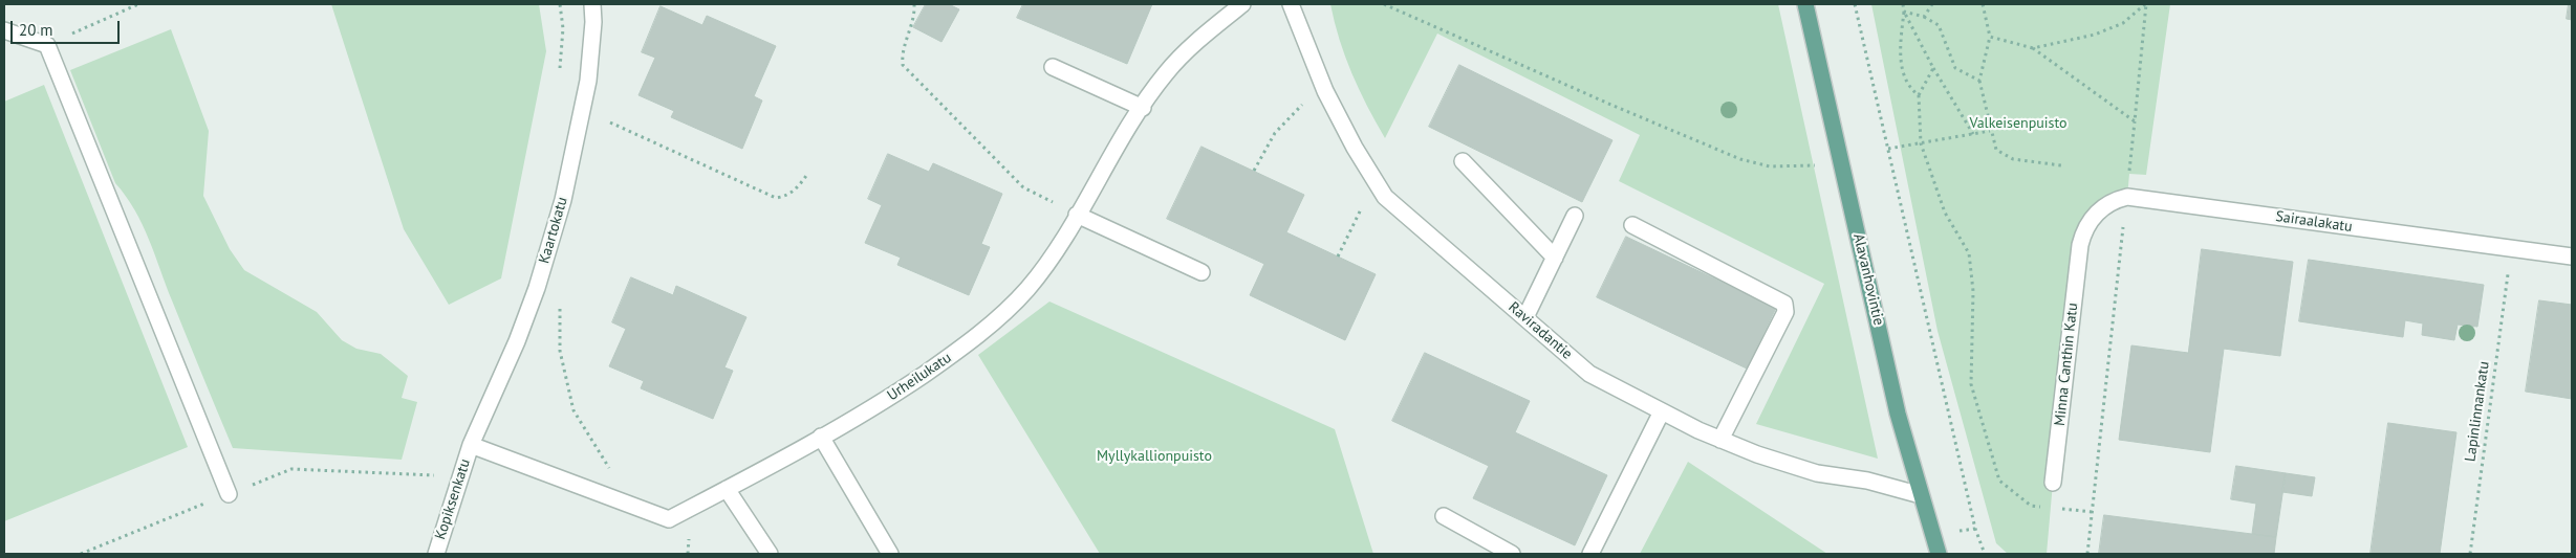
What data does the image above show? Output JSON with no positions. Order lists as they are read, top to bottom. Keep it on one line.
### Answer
{"streets":{"main road":["Alavanhovintie"],"street":["Sairaalakatu","Kaartokatu","Raviradantie","Minna Canthin Katu","Urheilukatu","Kopiksenkatu"],"path":["Lapinlinnankatu"]},"crossings":[["Sairaalakatu","Minna Canthin Katu"],["Kaartokatu","Urheilukatu"],["Kaartokatu","Kopiksenkatu"],["Alavanhovintie","Raviradantie"],["Urheilukatu","Kopiksenkatu"]],"parks":["Valkeisenpuisto","Myllykallionpuisto"],"scale_bar":"20 m"}
